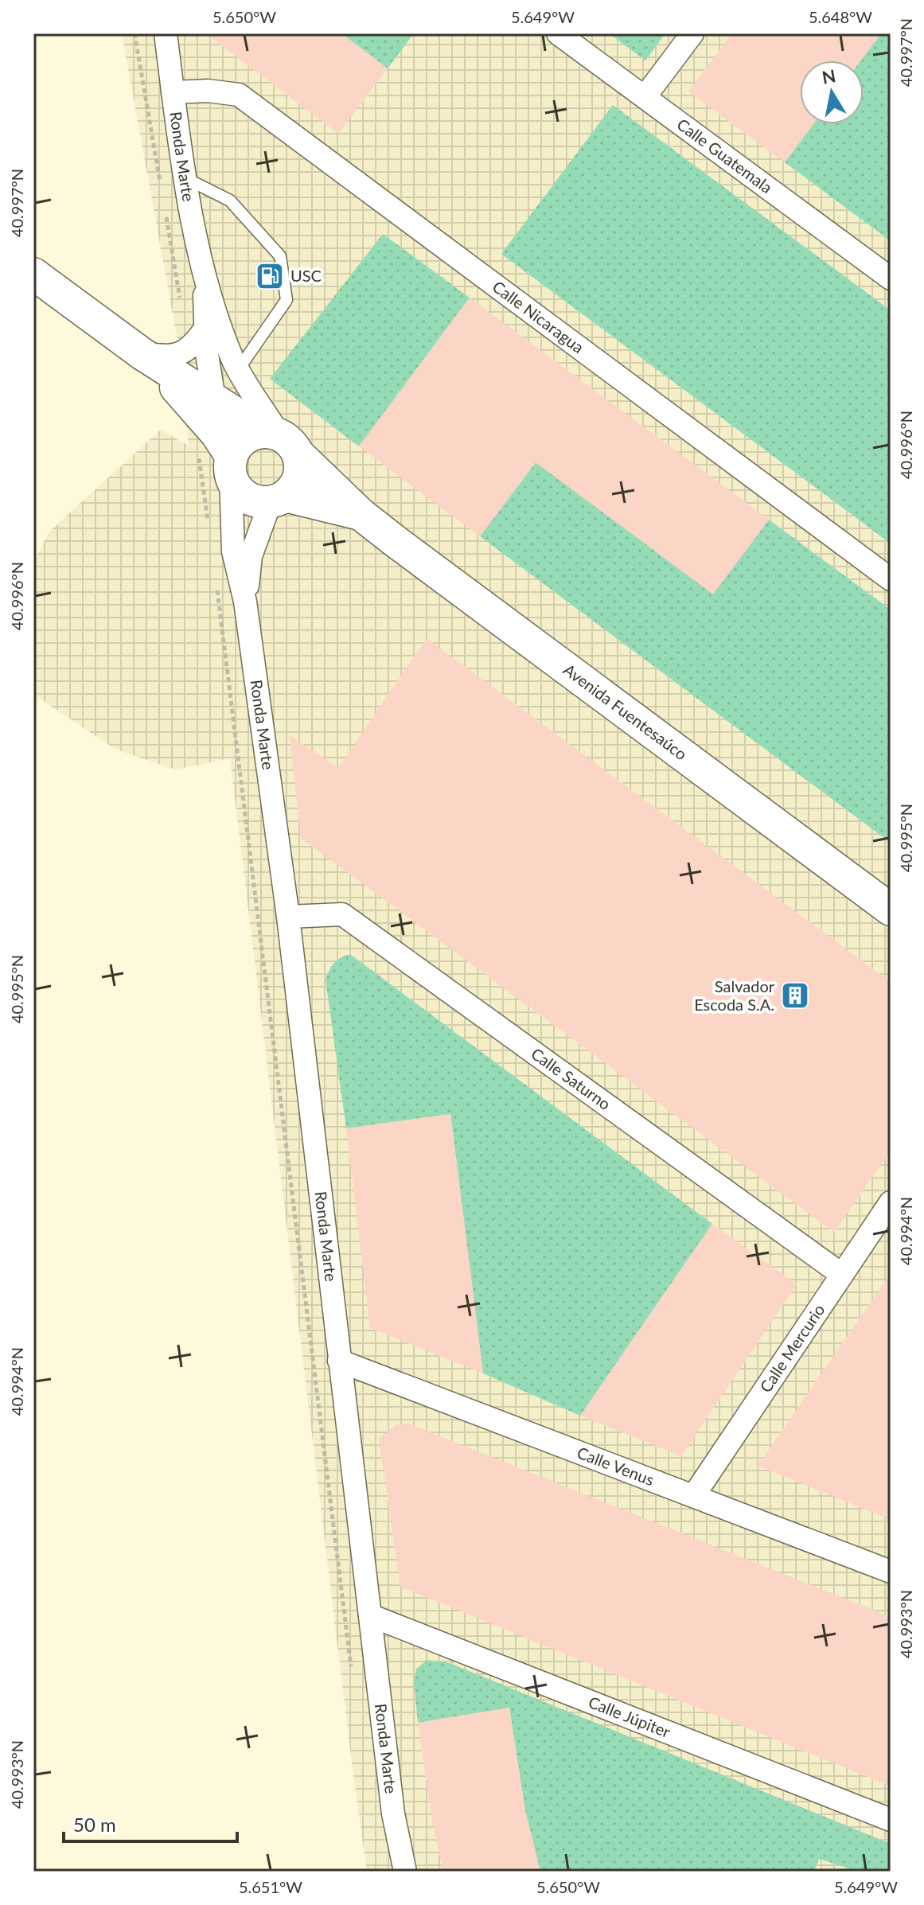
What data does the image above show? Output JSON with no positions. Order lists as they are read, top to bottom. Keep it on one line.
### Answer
{"streets":{"street":["Ronda Marte","Calle Guatemala","Calle Nicaragua","Avenida Fuentesaúco","Calle Saturno","Calle Mercurio","Calle Venus","Calle Júpiter"]},"crossings":[["Ronda Marte","Calle Nicaragua"],["Ronda Marte","Avenida Fuentesaúco"],["Ronda Marte","Calle Saturno"],["Ronda Marte","Calle Venus"],["Ronda Marte","Calle Júpiter"],["Calle Saturno","Calle Mercurio"],["Calle Mercurio","Calle Venus"]],"places":{"fuel station":["USC"],"building":["Salvador Escoda S.A."]},"scale_bar":"50 m","north":"top","coordinates":["5.650°W","5.649°W","5.648°W","40.997°N","40.996°N","40.995°N","40.994°N","40.993°N","5.651°W"]}
